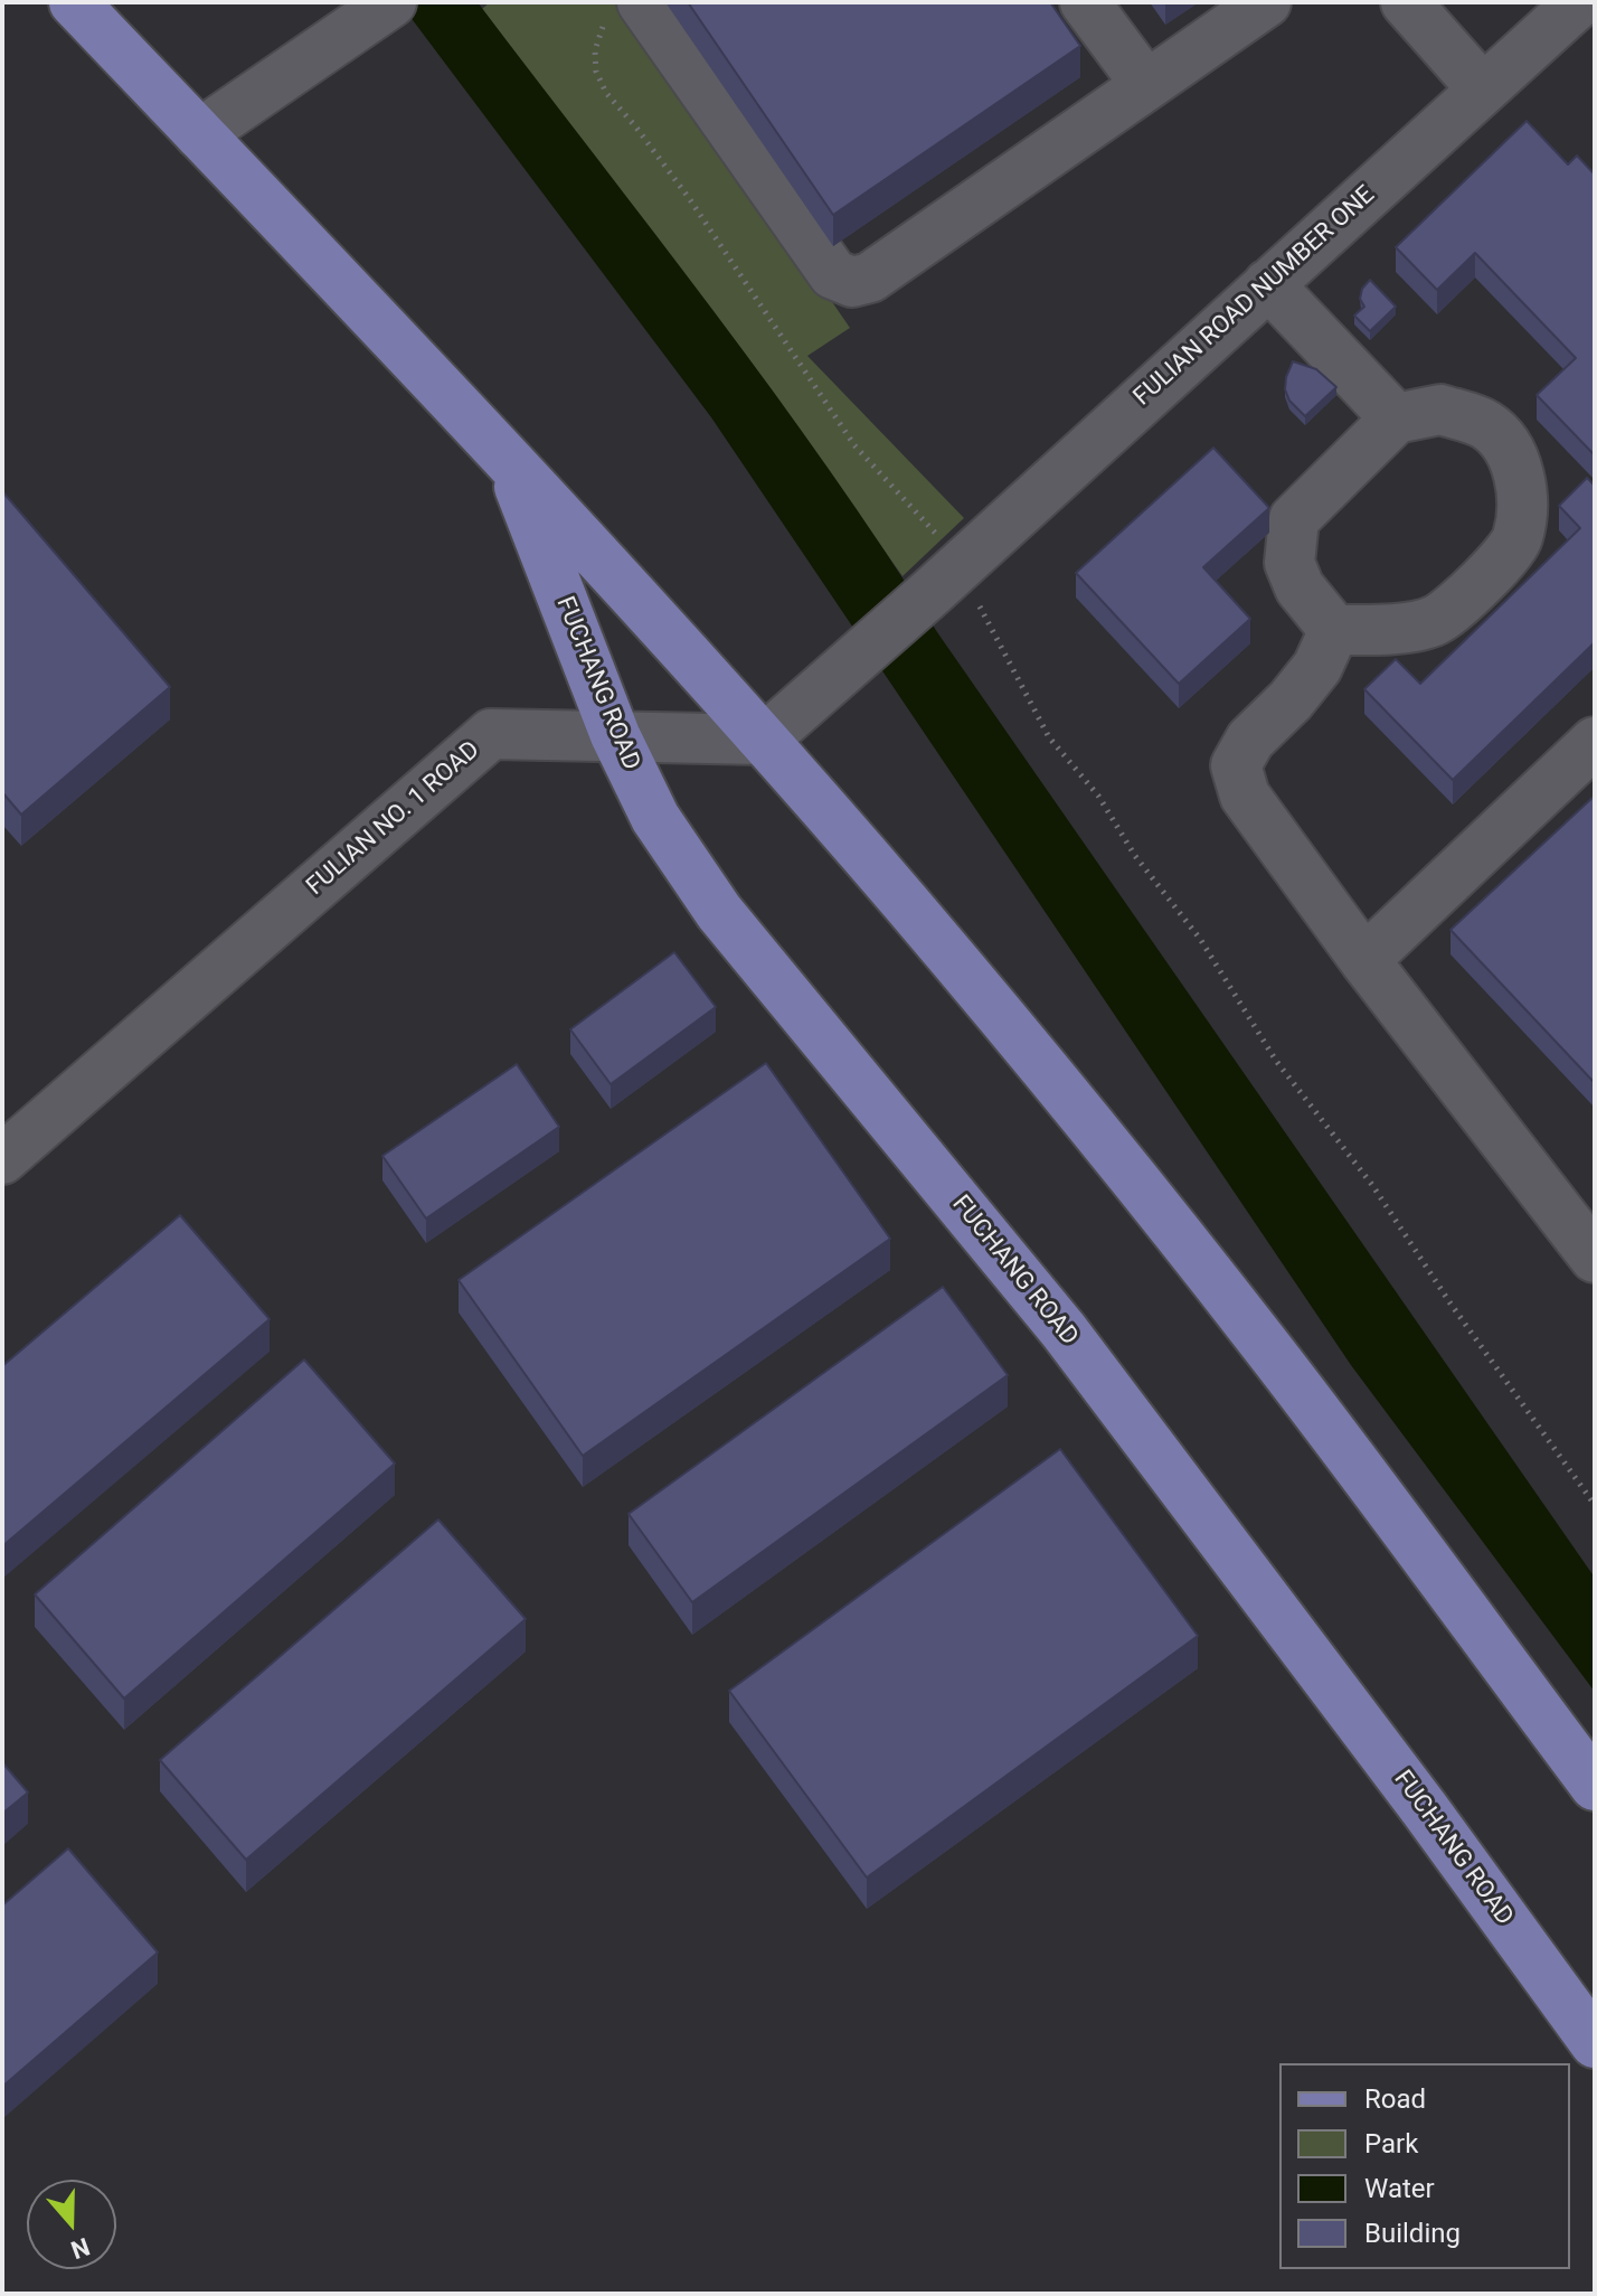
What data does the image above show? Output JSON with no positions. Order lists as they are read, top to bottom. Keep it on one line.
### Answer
{"streets":{"main road":["FUCHANG ROAD"],"street":["FULIAN ROAD NUMBER ONE","FULIAN NO. 1 ROAD"]},"crossings":[["FUCHANG ROAD","FULIAN NO. 1 ROAD"]],"legend":["Road","Park","Water","Building"],"north":"bottom"}
